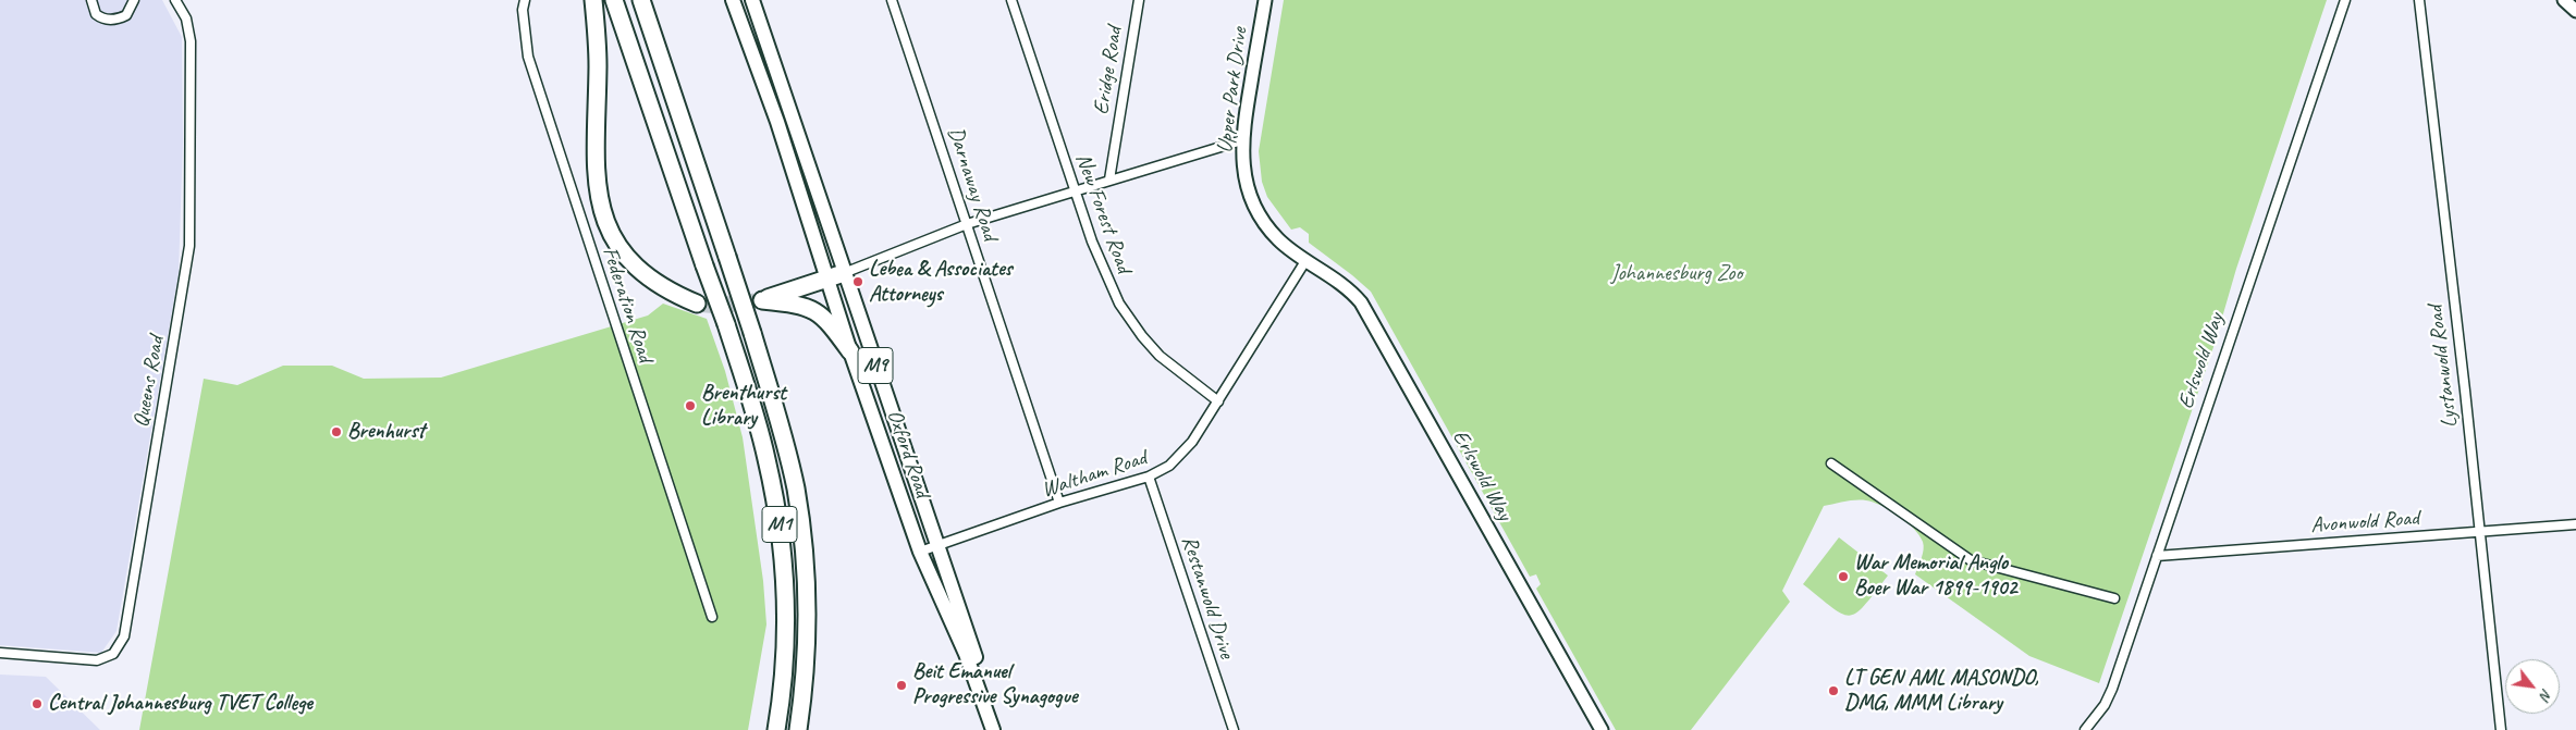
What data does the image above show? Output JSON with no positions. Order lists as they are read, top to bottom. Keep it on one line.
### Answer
{"streets":{"highway":["M1"],"main road":["Upper Park Drive","Erlswold Way","M9","Oxford Road"],"street":["Eridge Road","Darnaway Road","New Forest Road","Federation Road","Lystanwold Road","Queens Road","Waltham Road","Avonwold Road","Restanwold Drive"]},"crossings":[["Upper Park Drive","Erlswold Way"],["Upper Park Drive","Waltham Road"],["Darnaway Road","Waltham Road"],["New Forest Road","Waltham Road"],["Erlswold Way","Waltham Road"],["Erlswold Way","Avonwold Road"],["Lystanwold Road","Avonwold Road"],["Oxford Road","Waltham Road"],["Waltham Road","Restanwold Drive"]],"parks":["Johannesburg Zoo"],"places":["Lebea & Associates Attorneys","Brenthurst Library","Brenhurst","War Memorial Anglo Boer War 1899-1902","Beit Emanuel Progressive Synagogue","LT GEN AML MASONDO, DMG, MMM Library","Central Johannesburg TVET College"],"north":"bottom right"}
